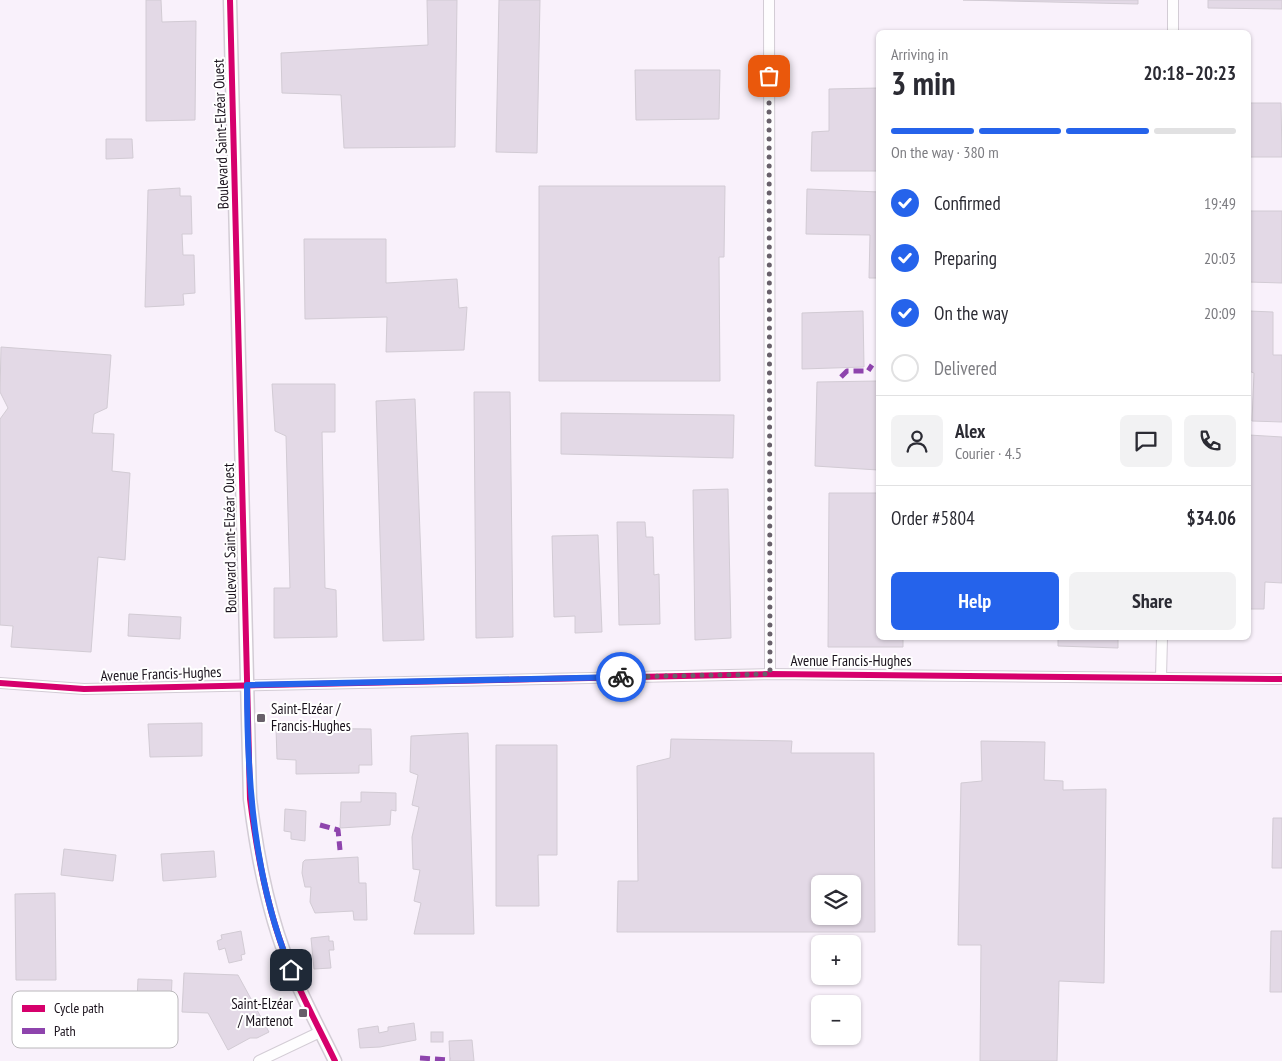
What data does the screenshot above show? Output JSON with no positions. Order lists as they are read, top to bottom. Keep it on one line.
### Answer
{"streets":{"street":["Boulevard Saint-Elzéar Ouest","Avenue Francis-Hughes"]},"crossings":[["Boulevard Saint-Elzéar Ouest","Avenue Francis-Hughes"]],"places":{"transit":["Saint-Elzéar / Francis-Hughes","Saint-Elzéar / Martenot"]},"legend":["Cycle path","Path"],"page":{"heading":["3 min","Arriving in","20:18–20:23"],"panel":["Alex","Courier · 4.5","Order #5804","$34.06"],"bar":"On the way · 380 m","list":[["Confirmed","19:49"],["Preparing","20:03"],["On the way","20:09"],"Delivered"],"buttons":["Help","Share"],"map_buttons":["+","−"]}}
